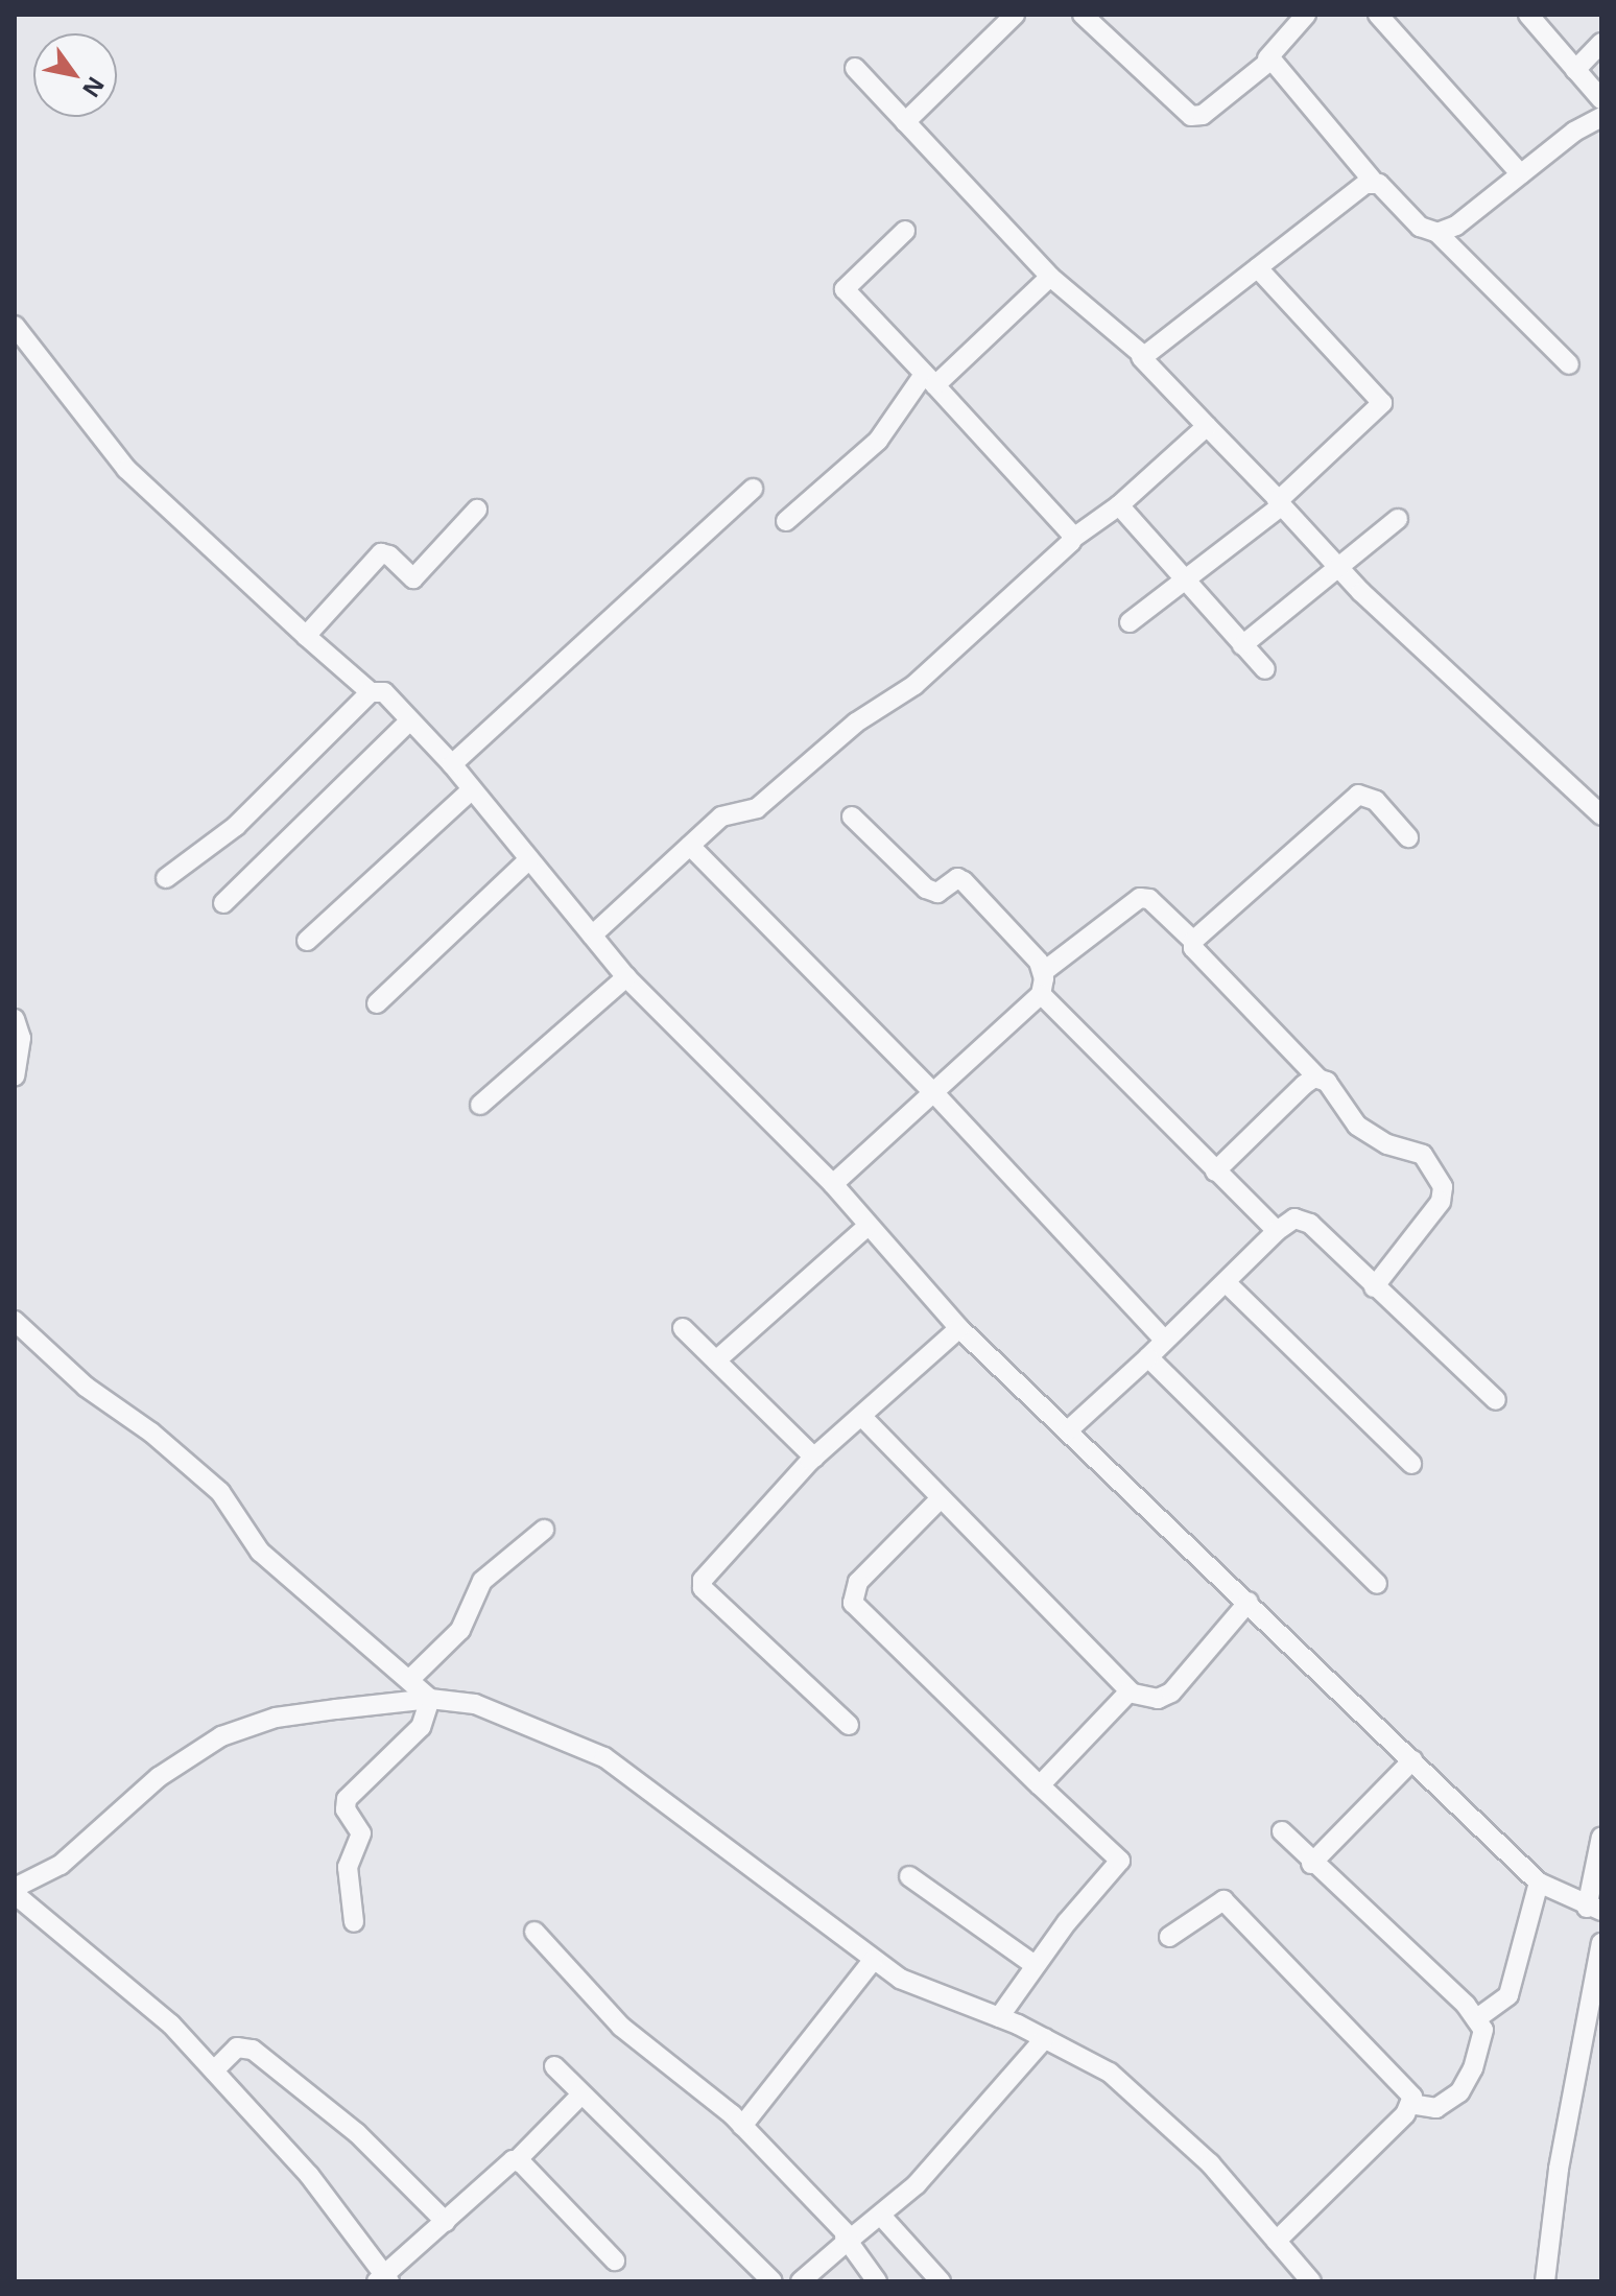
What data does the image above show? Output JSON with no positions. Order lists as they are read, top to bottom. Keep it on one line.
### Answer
{"north":"bottom right"}
